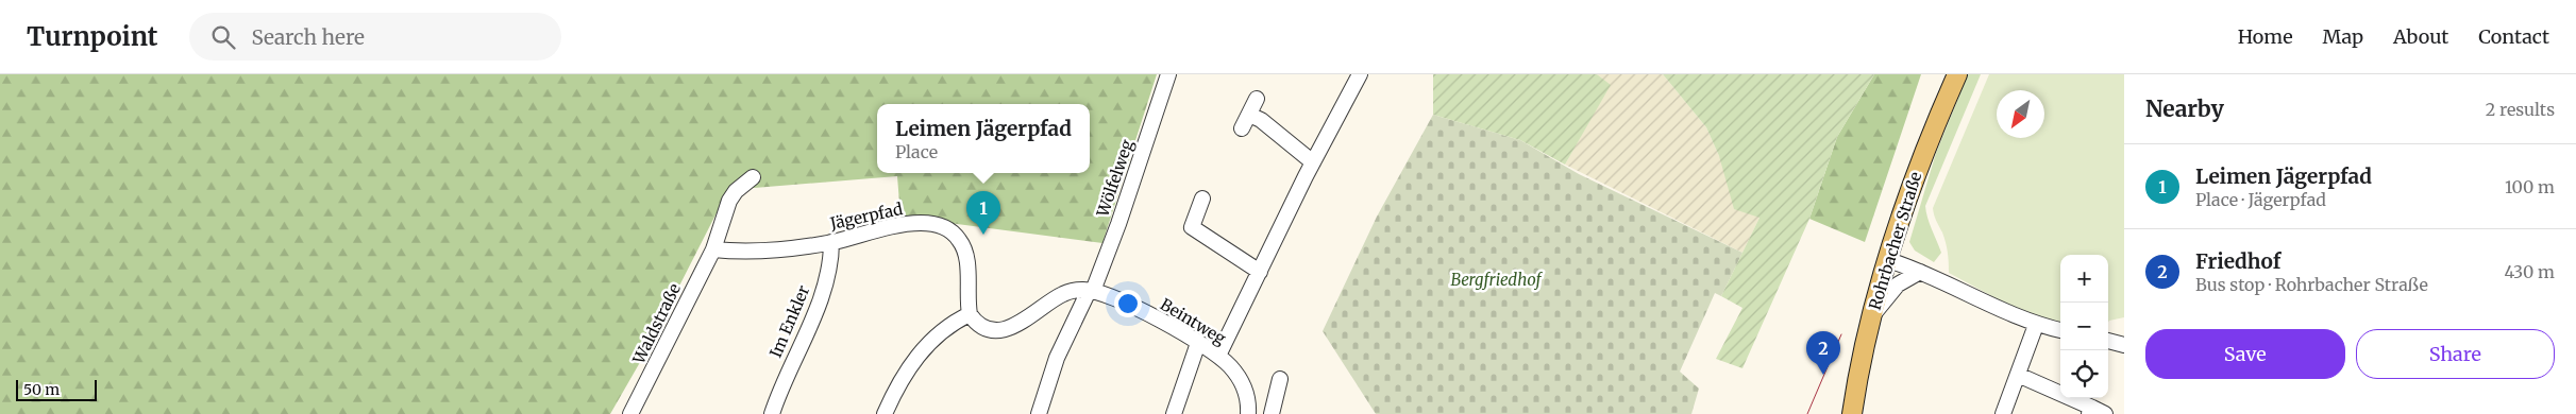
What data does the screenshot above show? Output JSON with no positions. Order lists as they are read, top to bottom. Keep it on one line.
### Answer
{"streets":{"main road":["Rohrbacher Straße"],"street":["Wölfelweg","Jägerpfad","Im Enkler","Beintweg","Waldstraße"]},"crossings":[["Wölfelweg","Beintweg"],["Jägerpfad","Im Enkler"],["Jägerpfad","Waldstraße"]],"parks":["Bergfriedhof"],"scale_bar":"50 m","north":"bottom left","page":{"header":"Turnpoint","search":"Search here","nav":["Home","Map","About","Contact"],"heading":["Nearby","2 results"],"popup":["Leimen Jägerpfad","Place"],"list":[{"mark":"1","name":"Leimen Jägerpfad","note":"Place · Jägerpfad","value":"100 m"},{"mark":"2","name":"Friedhof","note":"Bus stop · Rohrbacher Straße","value":"430 m"}],"pins":["1","2"],"map_buttons":["+","−"],"buttons":["Save","Share"],"scale":"50 m"}}
